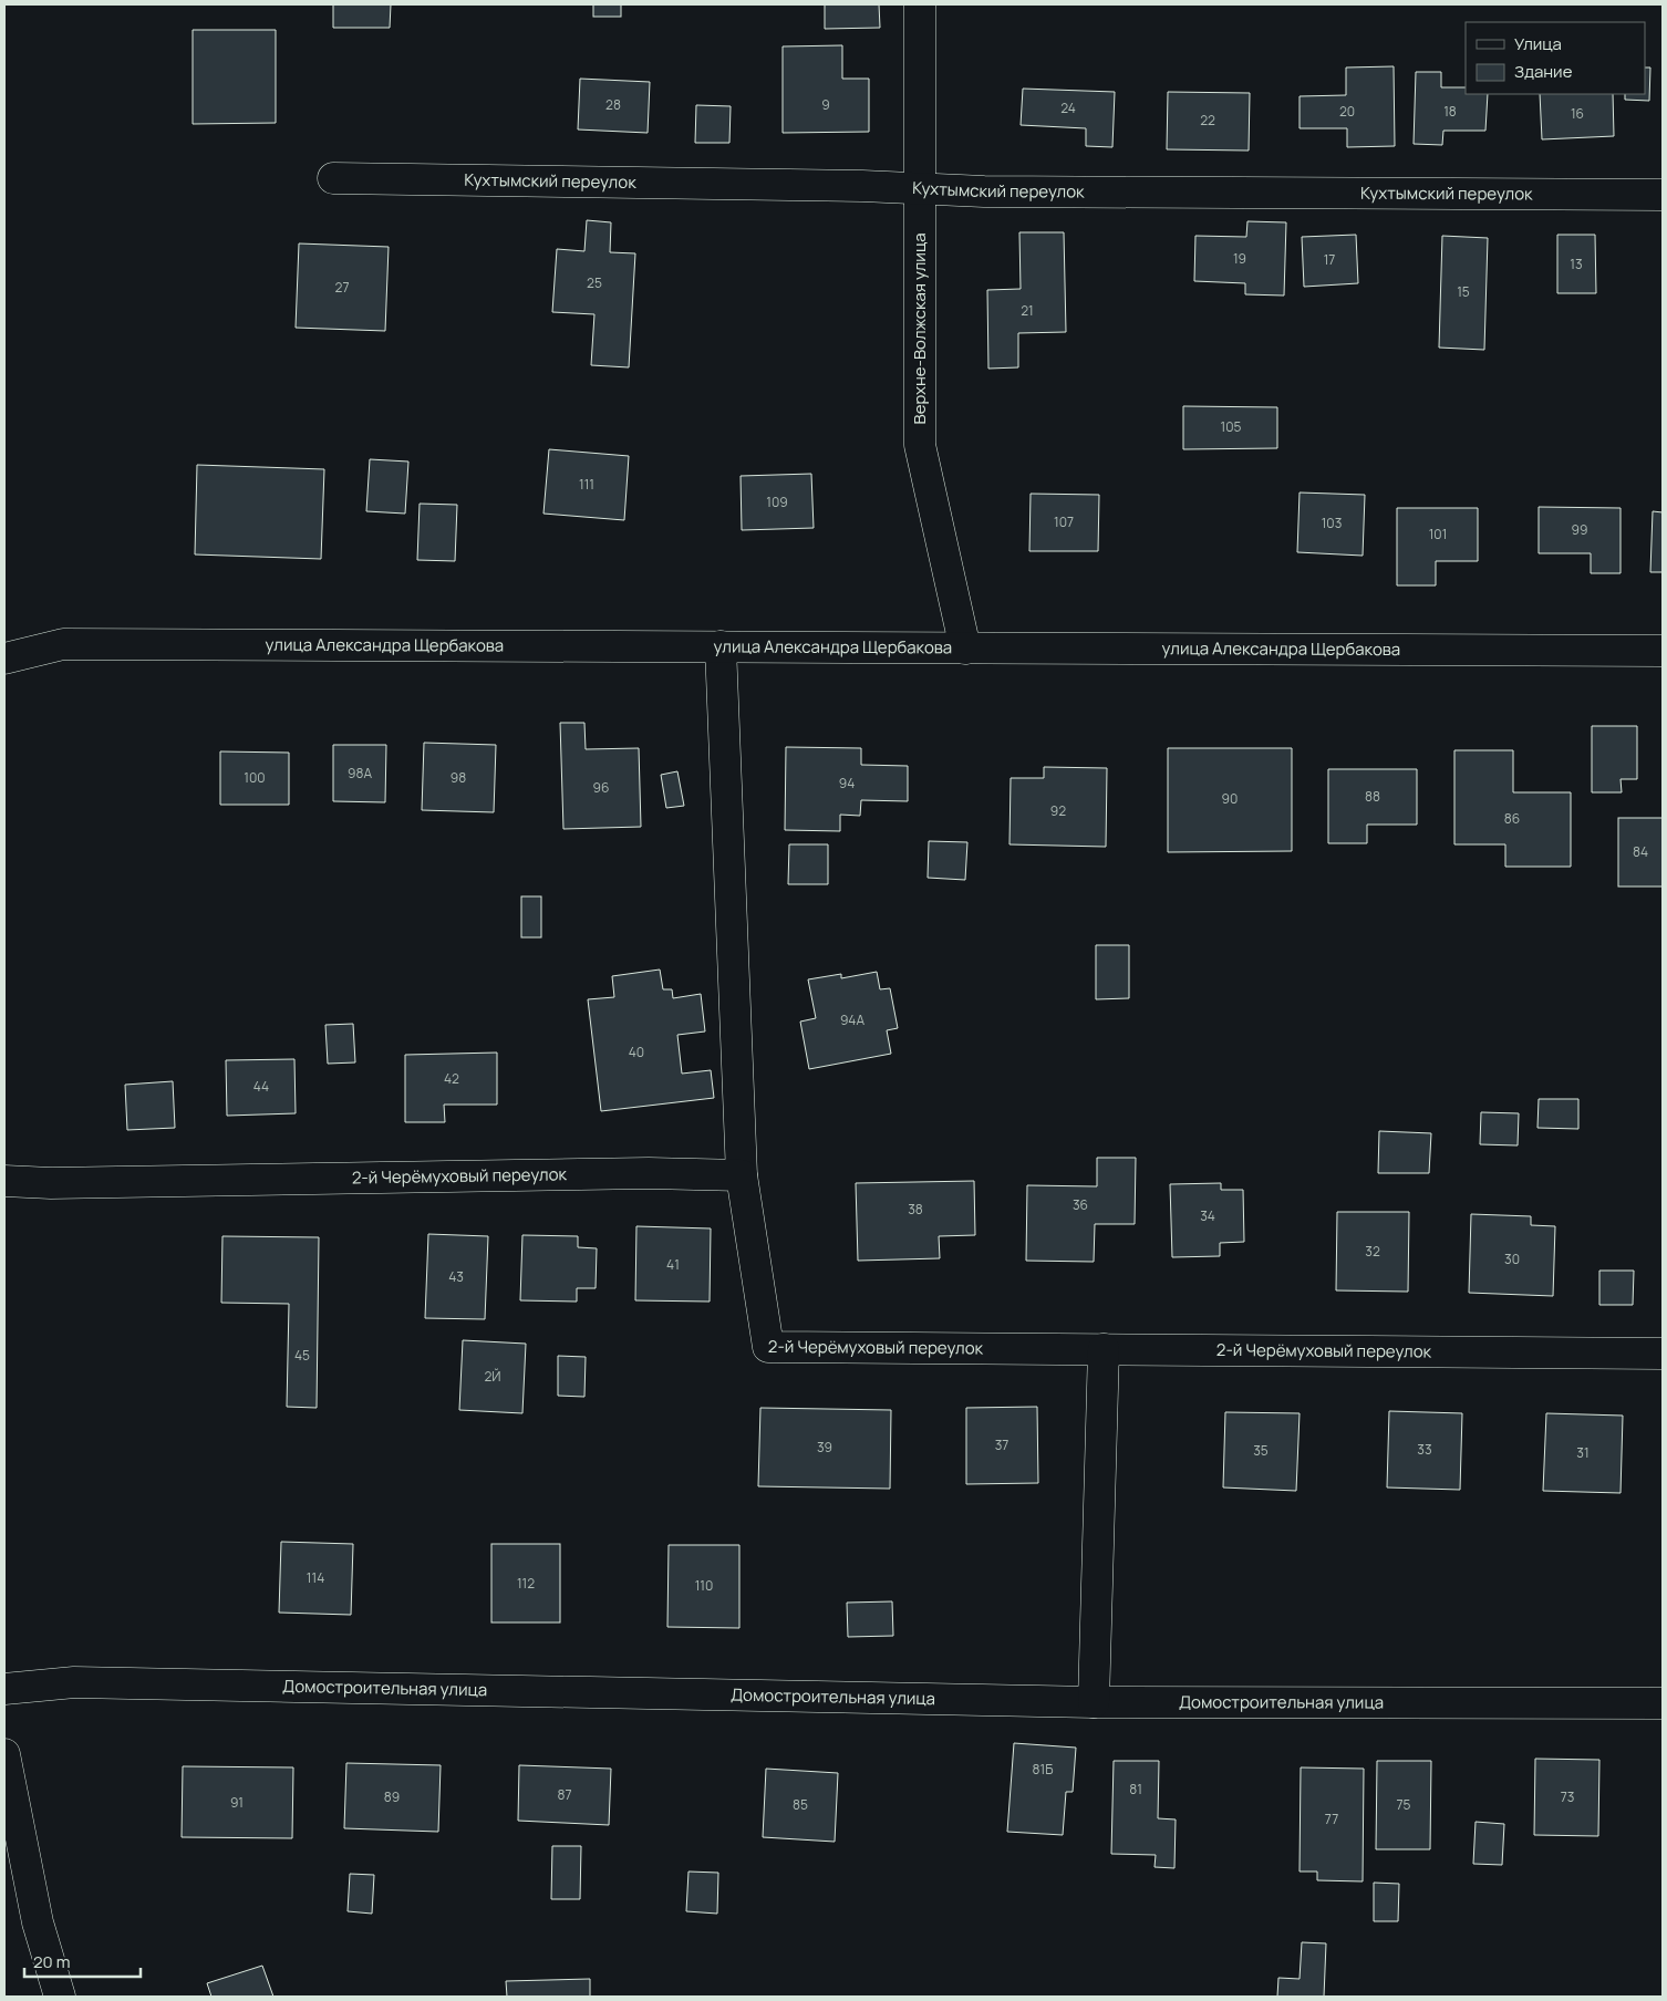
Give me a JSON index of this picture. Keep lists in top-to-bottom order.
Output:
{
  "streets": {
    "street": [
      "Кухтымский переулок",
      "Верхне-Волжская улица",
      "улица Александра Щербакова",
      "2-й Черёмуховый переулок",
      "Домостроительная улица"
    ]
  },
  "crossings": [
    ["Кухтымский переулок", "Верхне-Волжская улица"],
    ["Верхне-Волжская улица", "улица Александра Щербакова"]
  ],
  "house_numbers": [
    "28",
    "9",
    "24",
    "20",
    "18",
    "16",
    "22",
    "19",
    "17",
    "13",
    "25",
    "27",
    "15",
    "21",
    "105",
    "111",
    "109",
    "107",
    "103",
    "99",
    "101",
    "98А",
    "100",
    "98",
    "94",
    "96",
    "88",
    "90",
    "92",
    "86",
    "84",
    "94А",
    "40",
    "42",
    "44",
    "36",
    "38",
    "34",
    "32",
    "30",
    "41",
    "43",
    "45",
    "2Й",
    "37",
    "39",
    "33",
    "35",
    "31",
    "114",
    "112",
    "110",
    "81Б",
    "81",
    "87",
    "89",
    "73",
    "91",
    "85",
    "75",
    "77"
  ],
  "legend": ["Улица", "Здание"],
  "scale_bar": "20 m"
}
